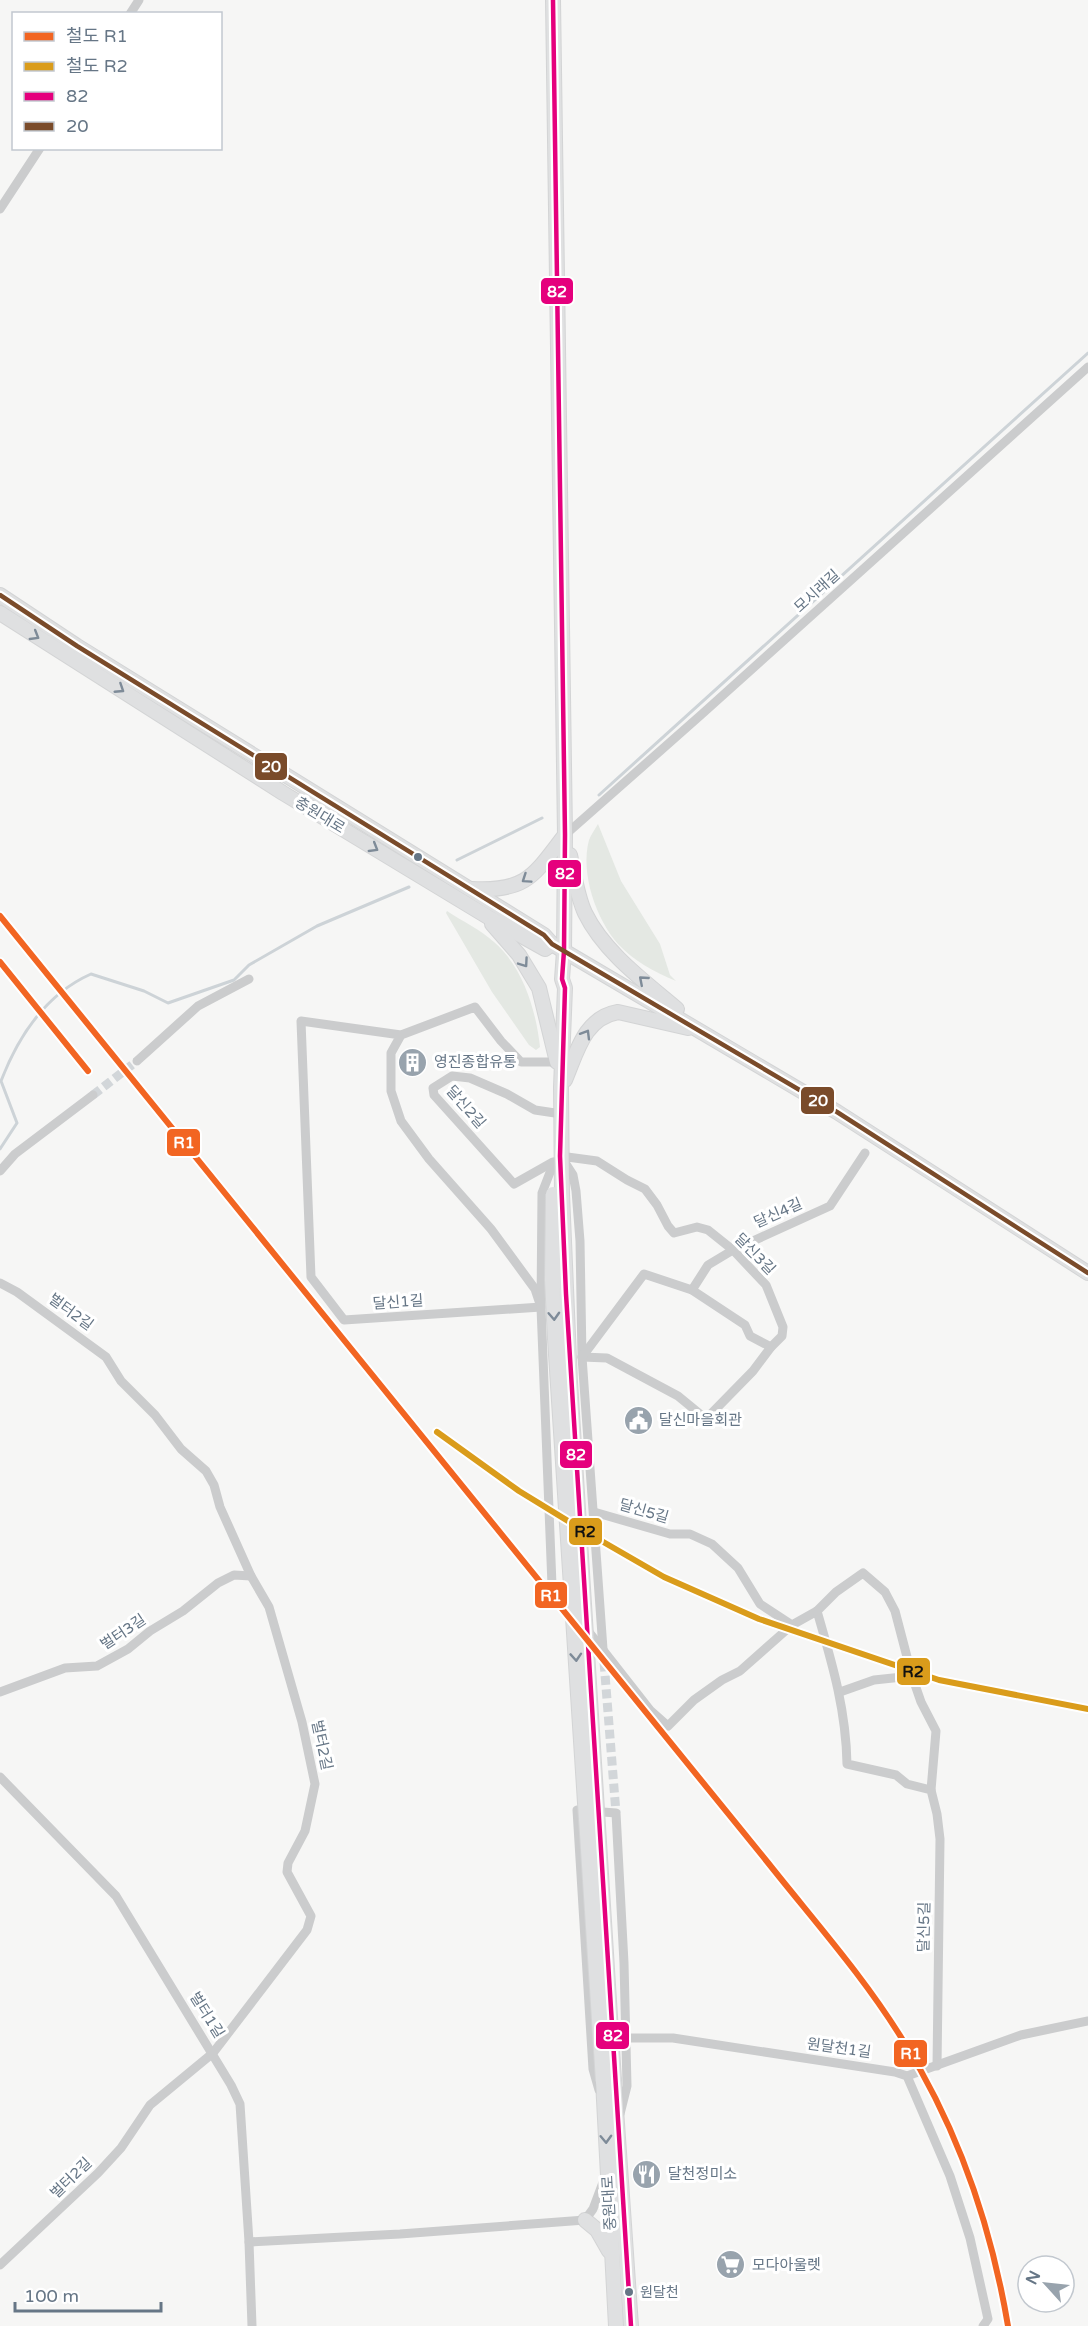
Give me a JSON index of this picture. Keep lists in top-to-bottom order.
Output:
{
  "streets": {
    "street": [
      "모시래길",
      "충원대로",
      "달신2길",
      "달신4길",
      "달신3길",
      "달신1길",
      "벌터2길",
      "달신5길",
      "벌터3길",
      "벌터1길",
      "원달천1길",
      "중원대로"
    ]
  },
  "crossings": [
    ["달신2길", "달신3길"],
    ["달신4길", "달신3길"],
    ["벌터2길", "벌터3길"],
    ["벌터2길", "벌터1길"]
  ],
  "places": {
    "building": ["영진종합유통"],
    "public building": ["달신마을회관"],
    "restaurant": ["달천정미소"],
    "supermarket": ["모다아울렛"],
    "other": ["원달천"]
  },
  "lines": [
    "transit line 82",
    "transit line 20",
    "rail line R1",
    "rail line R2"
  ],
  "legend": [
    "철도 R1",
    "철도 R2",
    "82",
    "20"
  ],
  "scale_bar": "100 m",
  "north": "top left"
}
